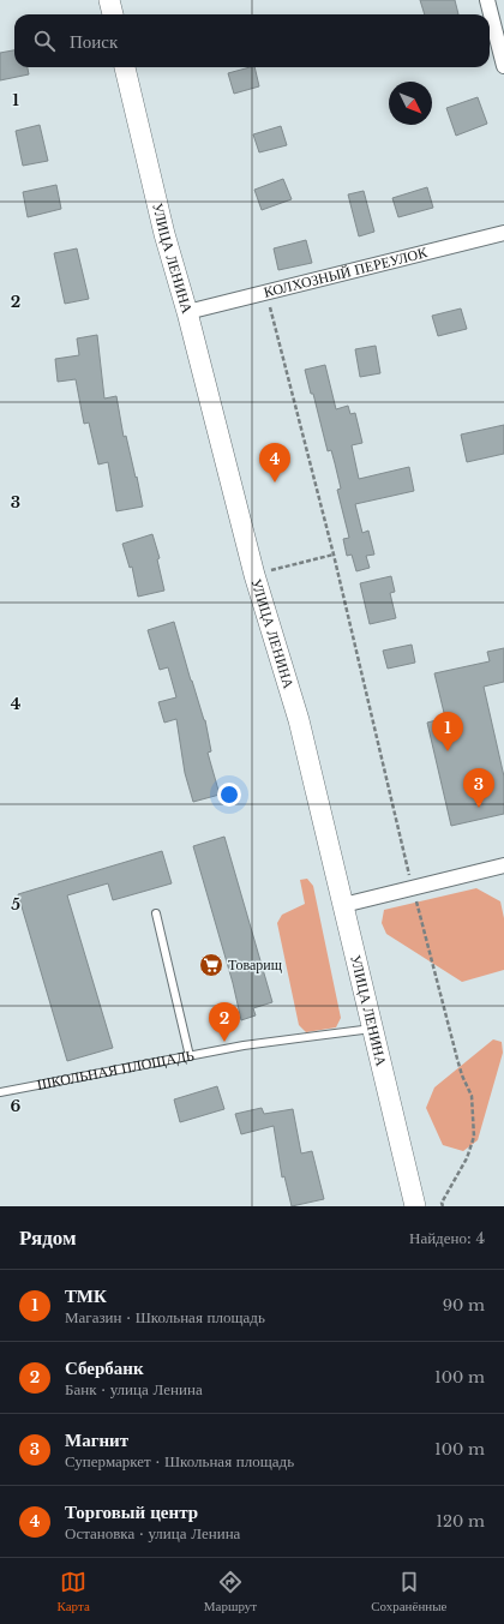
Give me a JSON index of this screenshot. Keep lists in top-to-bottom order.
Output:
{
  "streets": {
    "main road": ["УЛИЦА ЛЕНИНА"],
    "street": ["КОЛХОЗНЫЙ ПЕРЕУЛОК"],
    "lane": ["ШКОЛЬНАЯ ПЛОЩАДЬ"]
  },
  "crossings": [
    ["УЛИЦА ЛЕНИНА", "КОЛХОЗНЫЙ ПЕРЕУЛОК"],
    ["УЛИЦА ЛЕНИНА", "ШКОЛЬНАЯ ПЛОЩАДЬ"]
  ],
  "places": {
    "supermarket": ["Товарищ"]
  },
  "north": "bottom right",
  "page": {
    "search": "Поиск",
    "pins": [
      "4",
      "1",
      "3",
      "2"
    ],
    "heading": ["Рядом", "Найдено: 4"],
    "list": [
      {
        "mark": "1",
        "name": "ТМК",
        "note": "Магазин · Школьная площадь",
        "value": "90 m"
      },
      {
        "mark": "2",
        "name": "Сбербанк",
        "note": "Банк · улица Ленина",
        "value": "100 m"
      },
      {
        "mark": "3",
        "name": "Магнит",
        "note": "Супермаркет · Школьная площадь",
        "value": "100 m"
      },
      {
        "mark": "4",
        "name": "Торговый центр",
        "note": "Остановка · улица Ленина",
        "value": "120 m"
      }
    ],
    "nav": ["Карта", "Маршрут", "Сохранённые"]
  },
  "grid": {
    "rows": [
      "1",
      "2",
      "3",
      "4",
      "5",
      "6"
    ]
  }
}
